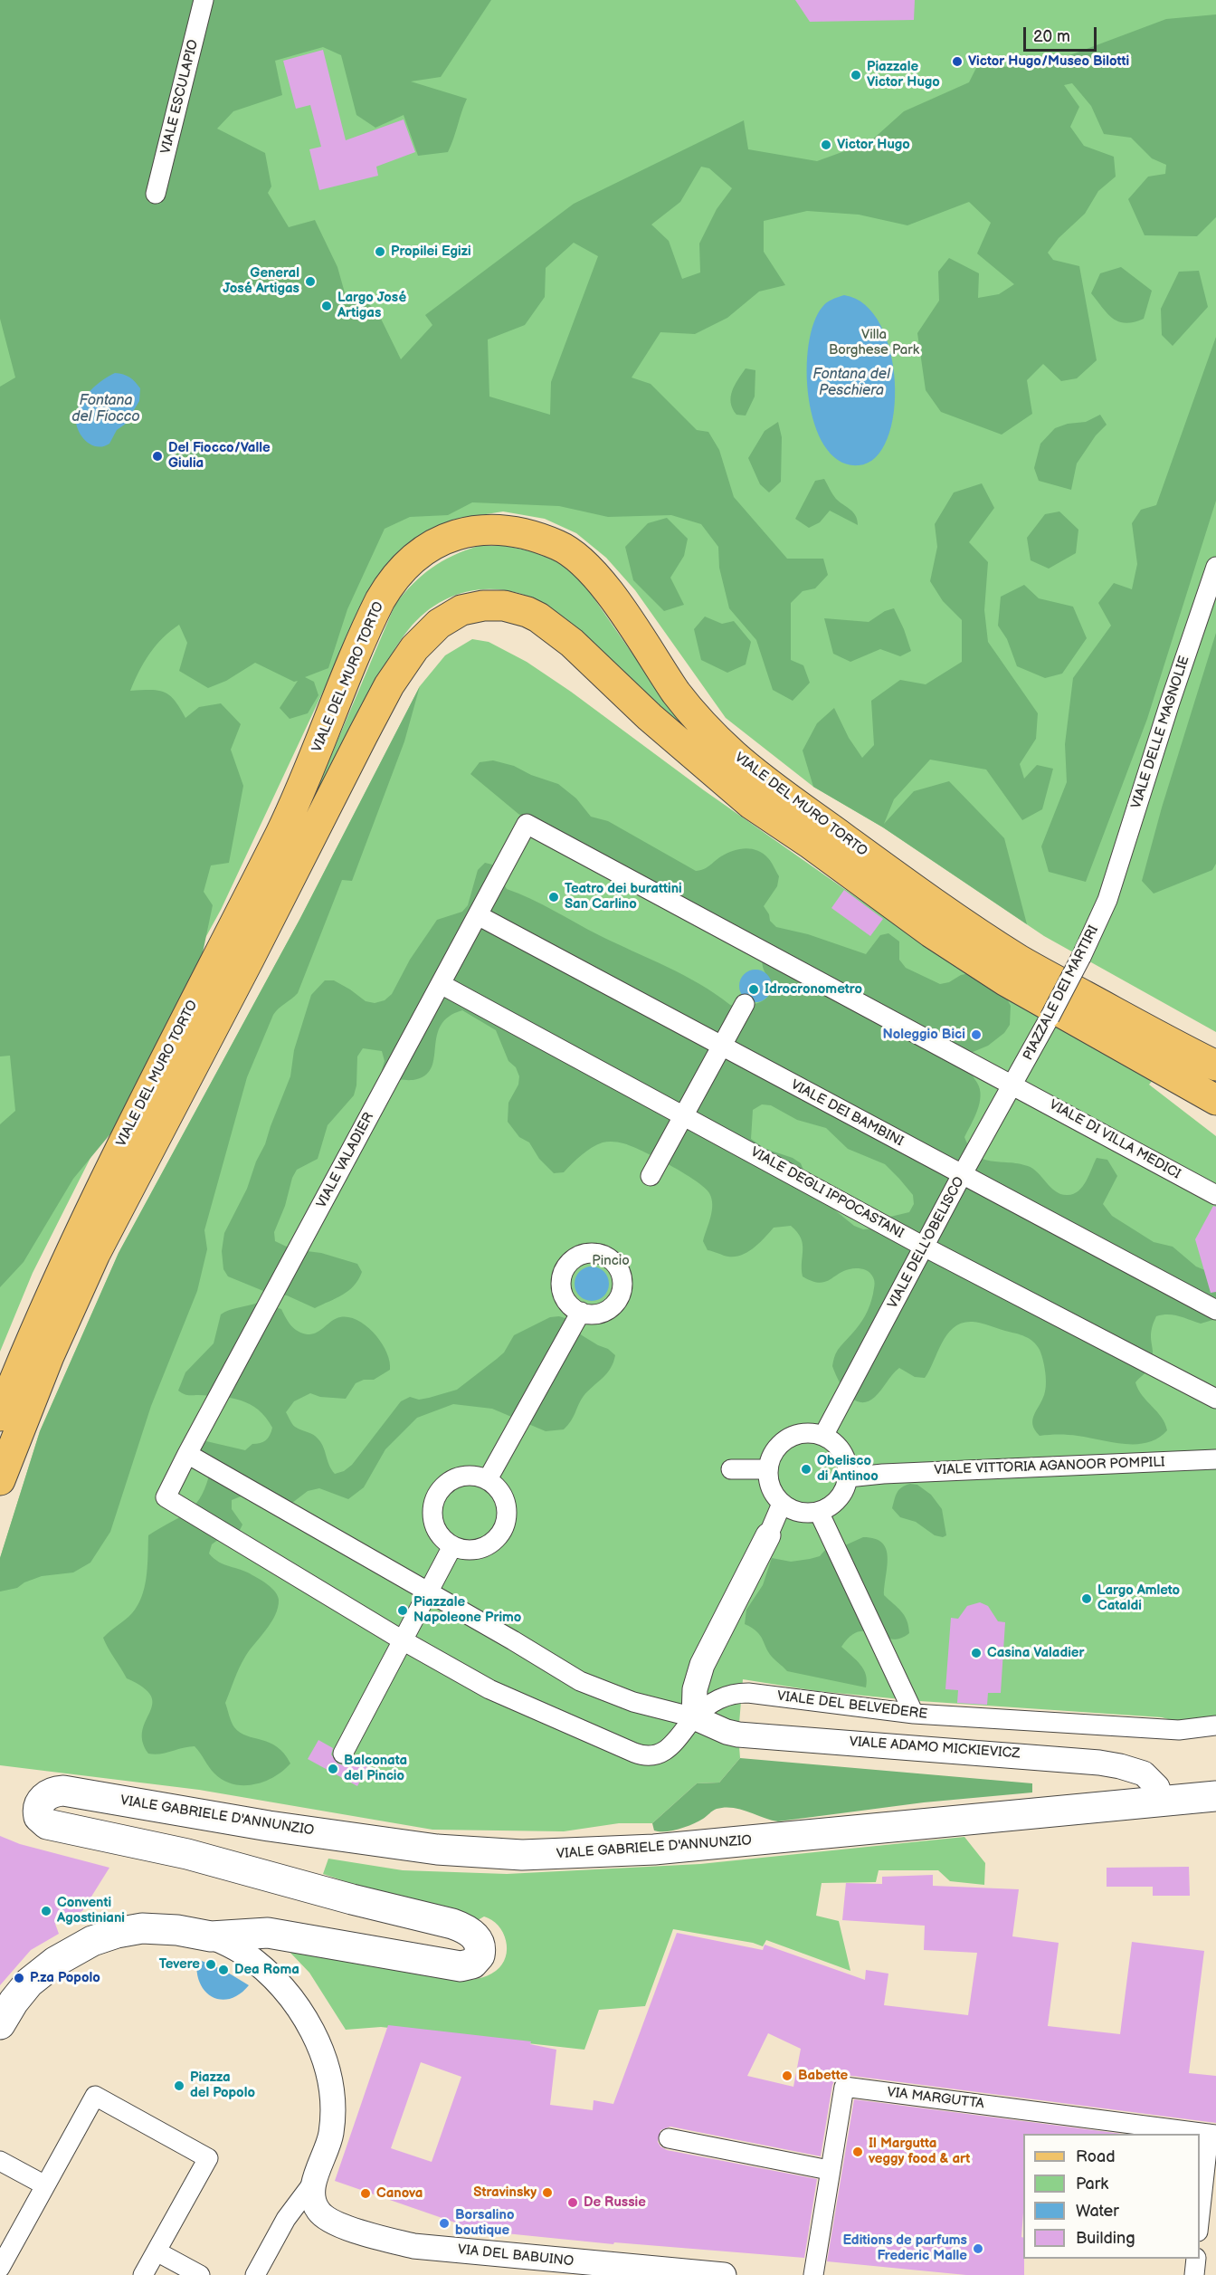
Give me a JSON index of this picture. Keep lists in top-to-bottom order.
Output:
{
  "streets": {
    "main road": ["VIALE DEL MURO TORTO"],
    "street": [
      "VIALE ESCULAPIO",
      "VIALE DELLE MAGNOLIE",
      "PIAZZALE DEI MARTIRI",
      "VIALE DEI BAMBINI",
      "VIALE DI VILLA MEDICI",
      "VIALE VALADIER",
      "VIALE DEGLI IPPOCASTANI",
      "VIALE DELL'OBELISCO",
      "VIALE VITTORIA AGANOOR POMPILI",
      "VIALE DEL BELVEDERE",
      "VIALE ADAMO MICKIEVICZ",
      "VIALE GABRIELE D'ANNUNZIO",
      "VIA MARGUTTA",
      "VIA DEL BABUINO"
    ]
  },
  "crossings": [
    ["VIALE DELLE MAGNOLIE", "PIAZZALE DEI MARTIRI"],
    ["PIAZZALE DEI MARTIRI", "VIALE DI VILLA MEDICI"],
    ["PIAZZALE DEI MARTIRI", "VIALE DELL'OBELISCO"],
    ["VIALE DEI BAMBINI", "VIALE VALADIER"],
    ["VIALE DEI BAMBINI", "VIALE DELL'OBELISCO"],
    ["VIALE DI VILLA MEDICI", "VIALE VALADIER"],
    ["VIALE DI VILLA MEDICI", "VIALE DELL'OBELISCO"],
    ["VIALE VALADIER", "VIALE DEGLI IPPOCASTANI"],
    ["VIALE VALADIER", "VIALE DEL BELVEDERE"],
    ["VIALE DEGLI IPPOCASTANI", "VIALE DELL'OBELISCO"],
    ["VIALE DELL'OBELISCO", "VIALE VITTORIA AGANOOR POMPILI"],
    ["VIALE DEL BELVEDERE", "VIALE ADAMO MICKIEVICZ"],
    ["VIALE ADAMO MICKIEVICZ", "VIALE GABRIELE D'ANNUNZIO"]
  ],
  "water": ["Fontana del Peschiera", "Fontana del Fiocco"],
  "parks": ["Villa Borghese Park", "Pincio"],
  "places": [
    "Victor Hugo/Museo Bilotti",
    "Piazzale Victor Hugo",
    "Victor Hugo",
    "Propilei Egizi",
    "General José Artigas",
    "Largo José Artigas",
    "Del Fiocco/Valle Giulia",
    "Teatro dei burattini San Carlino",
    "Idrocronometro",
    "Noleggio Bici",
    "Obelisco di Antinoo",
    "Largo Amleto Cataldi",
    "Piazzale Napoleone Primo",
    "Casina Valadier",
    "Balconata del Pincio",
    "Conventi Agostiniani",
    "Tevere",
    "Dea Roma",
    "P.za Popolo",
    "Babette",
    "Piazza del Popolo",
    "Il Margutta veggy food & art",
    "Stravinsky",
    "Canova",
    "De Russie",
    "Borsalino boutique",
    "Editions de parfums Frederic Malle"
  ],
  "legend": [
    "Road",
    "Park",
    "Water",
    "Building"
  ],
  "scale_bar": "20 m"
}
